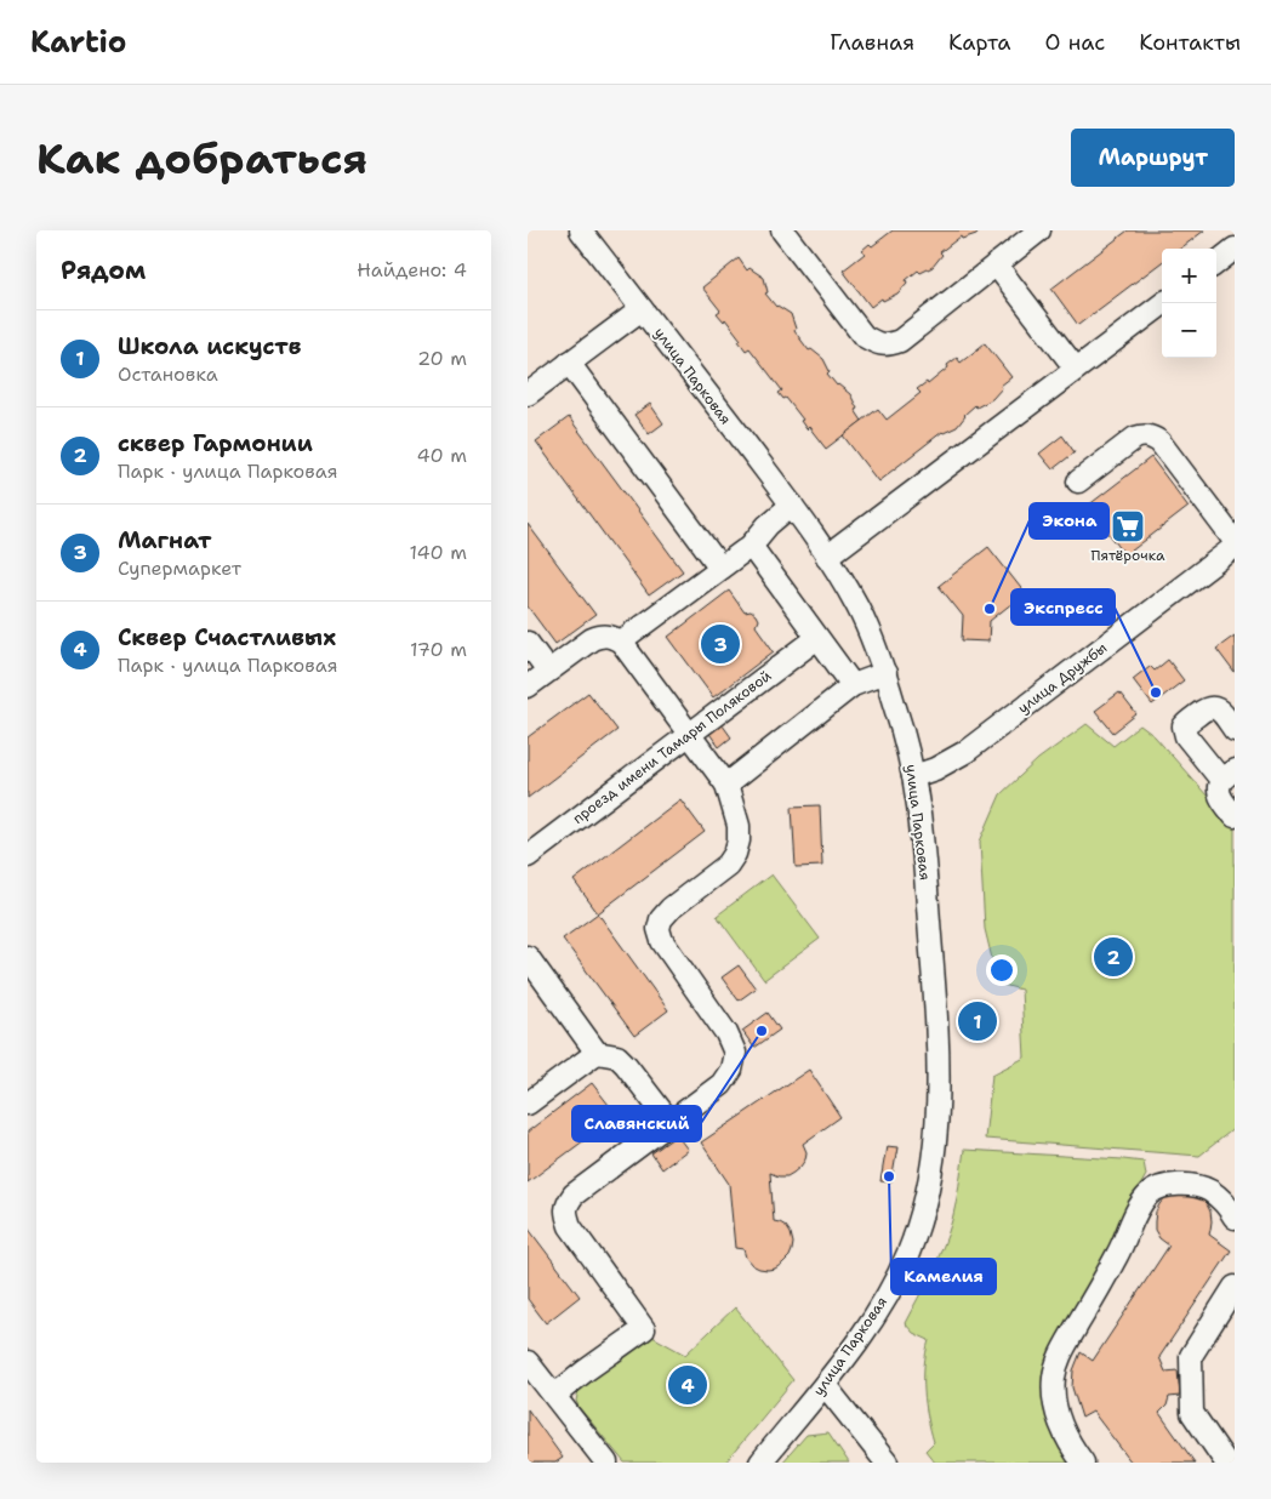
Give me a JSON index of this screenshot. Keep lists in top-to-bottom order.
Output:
{
  "streets": {
    "street": ["улица Парковая", "улица Дружбы", "проезд имени Тамары Поляковой"]
  },
  "crossings": [
    ["улица Парковая", "улица Дружбы"]
  ],
  "places": {
    "supermarket": ["Пятёрочка"],
    "other": [
      "Экона",
      "Экспресс",
      "Славянский",
      "Камелия"
    ]
  },
  "page": {
    "header": "Kartio",
    "nav": [
      "Главная",
      "Карта",
      "О нас",
      "Контакты"
    ],
    "buttons": "Маршрут",
    "title": "Как добраться",
    "heading": ["Рядом", "Найдено: 4"],
    "map_buttons": ["+", "−"],
    "list": [
      {
        "mark": "1",
        "name": "Школа искуств",
        "note": "Остановка",
        "value": "20 m"
      },
      {
        "mark": "2",
        "name": "сквер Гармонии",
        "note": "Парк · улица Парковая",
        "value": "40 m"
      },
      {
        "mark": "3",
        "name": "Магнат",
        "note": "Супермаркет",
        "value": "140 m"
      },
      {
        "mark": "4",
        "name": "Сквер Счастливых",
        "note": "Парк · улица Парковая",
        "value": "170 m"
      }
    ],
    "pins": [
      "3",
      "2",
      "1",
      "4"
    ]
  }
}
